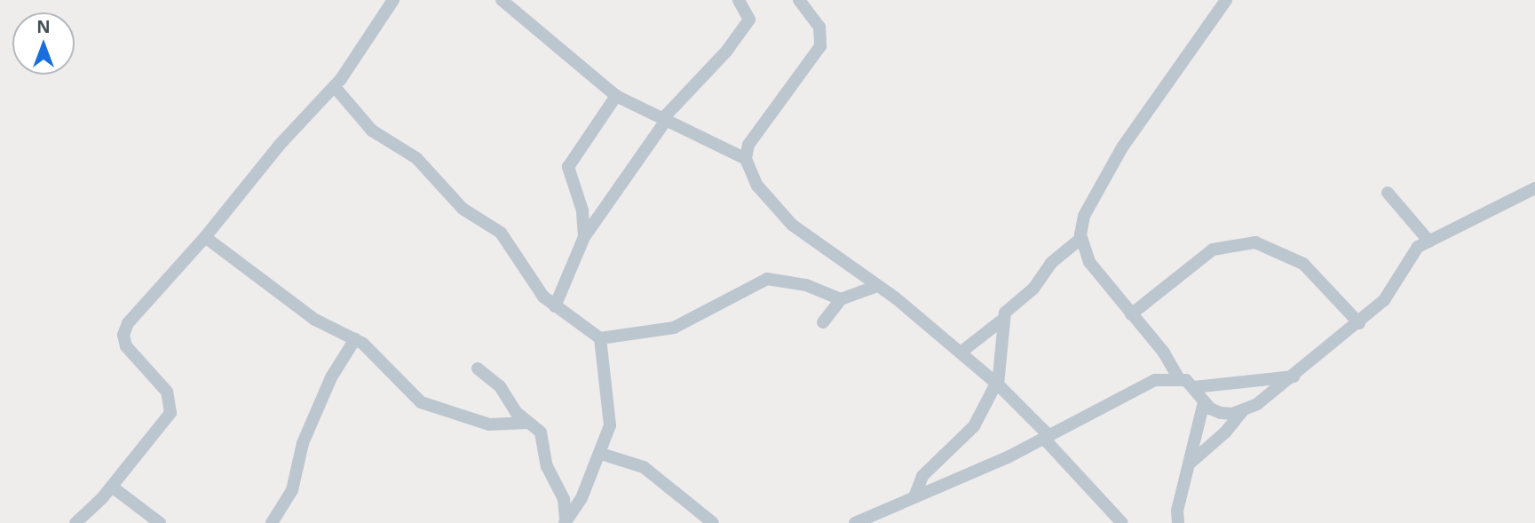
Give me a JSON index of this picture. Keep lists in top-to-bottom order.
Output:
{
  "north": "top"
}
